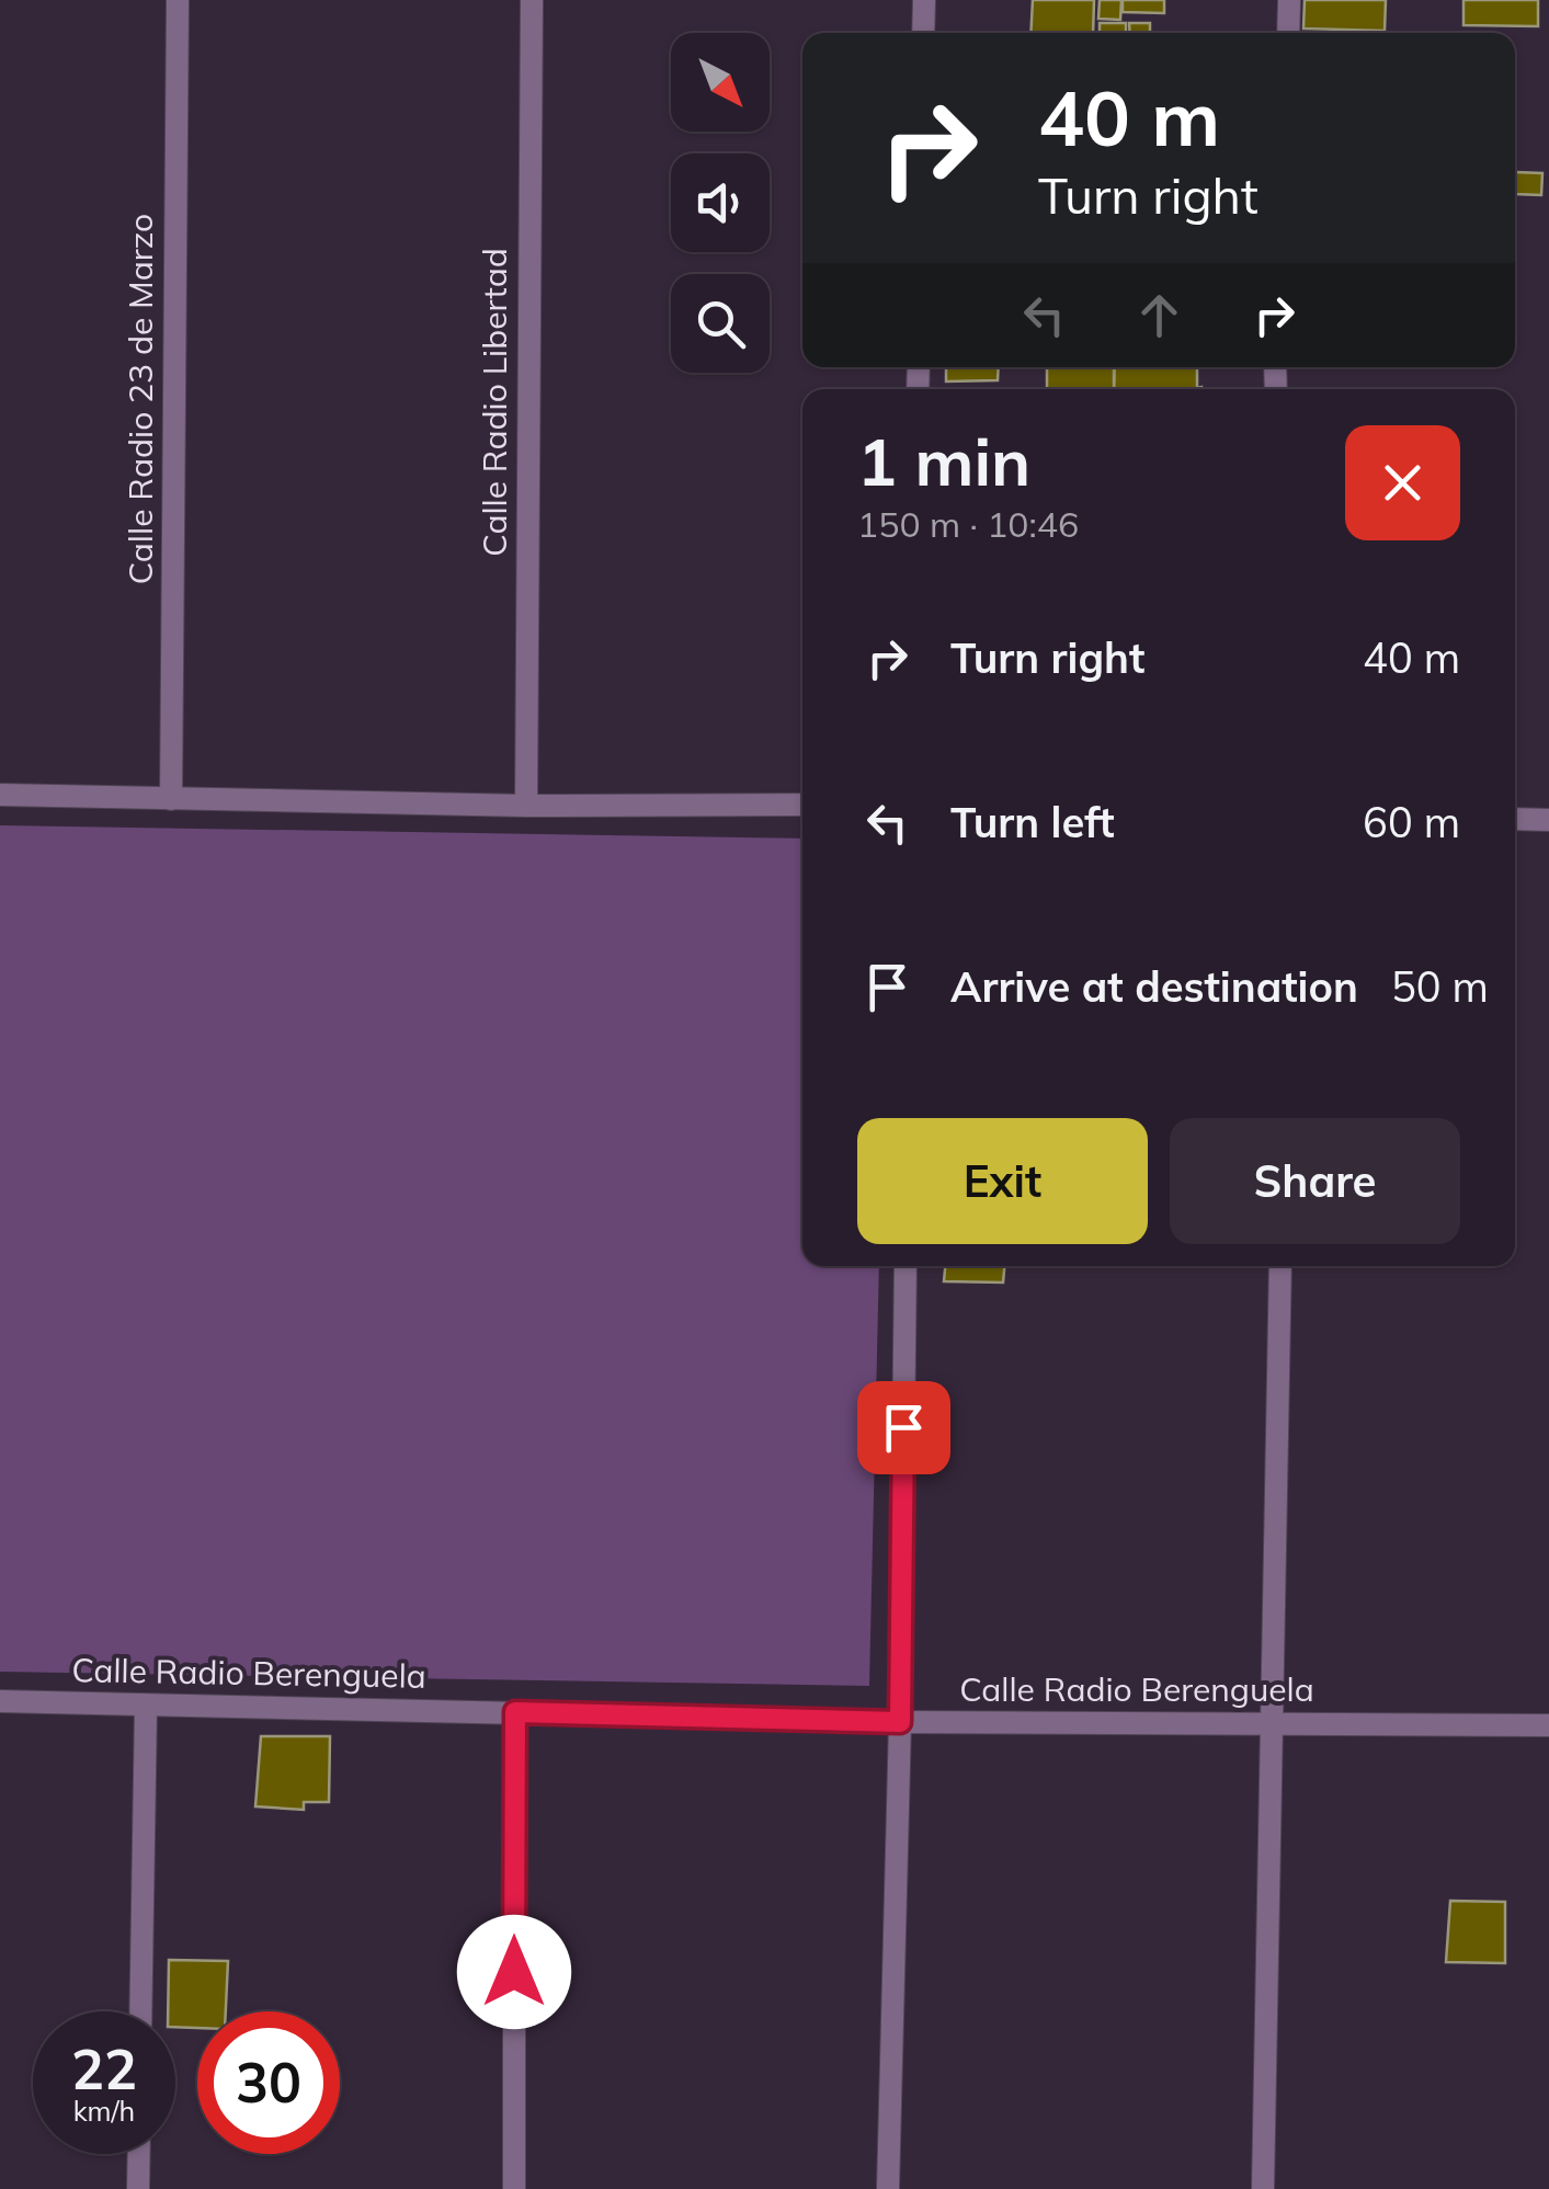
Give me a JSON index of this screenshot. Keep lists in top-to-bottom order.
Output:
{
  "streets": {
    "street": ["Calle Radio 23 de Marzo", "Calle Radio Libertad", "Calle Radio Berenguela"]
  },
  "north": "bottom right",
  "page": {
    "turn": ["40 m", "Turn right"],
    "heading": ["1 min", "150 m · 10:46"],
    "list": [
      {
        "name": "Turn right",
        "value": "40 m"
      },
      {
        "name": "Turn left",
        "value": "60 m"
      },
      {
        "name": "Arrive at destination",
        "value": "50 m"
      }
    ],
    "buttons": ["Exit", "Share"],
    "speed": "22 km/h",
    "limit": "30"
  }
}
